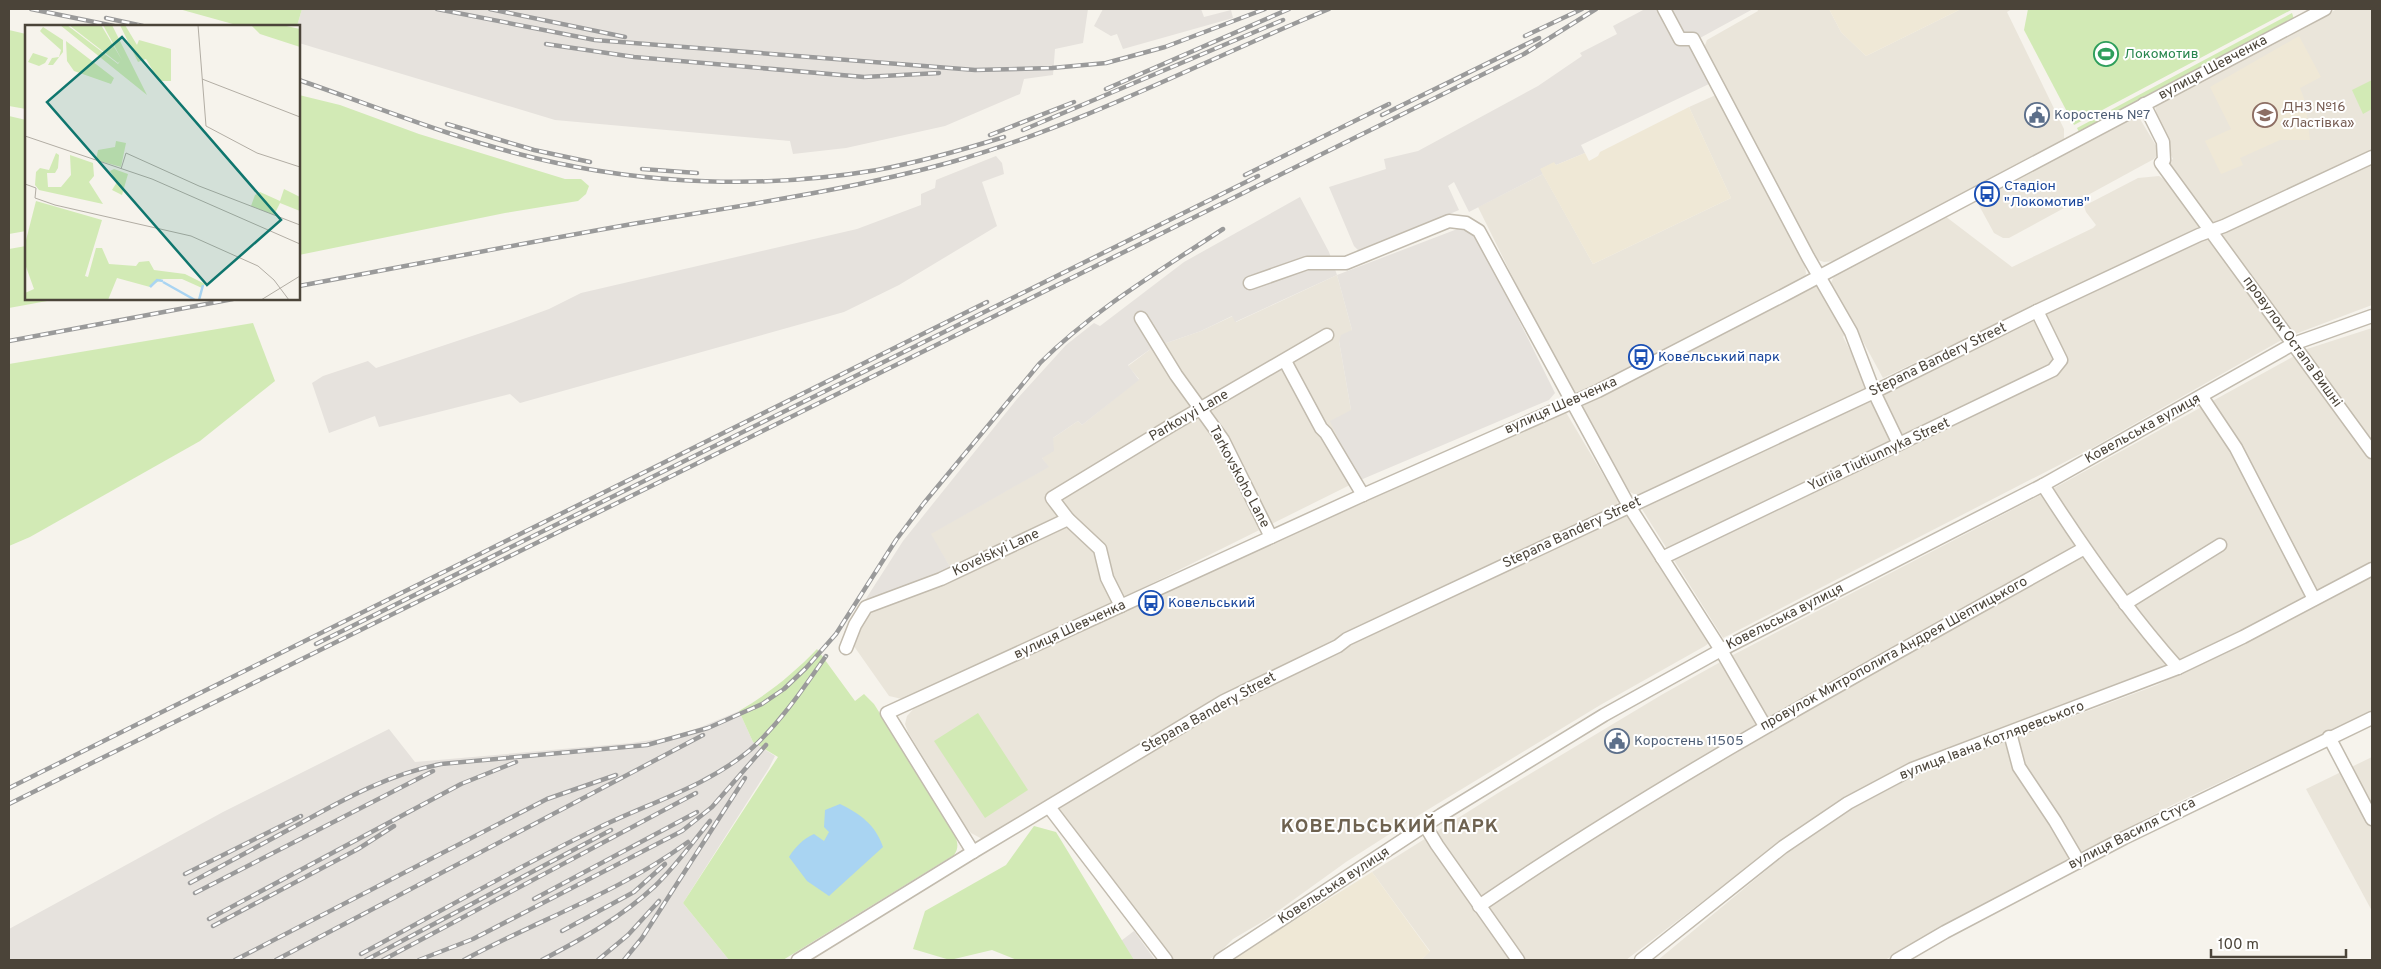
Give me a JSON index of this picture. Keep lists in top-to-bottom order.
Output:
{
  "streets": {
    "street": [
      "вулиця Шевченка",
      "провулок Остапа Вишні",
      "Stepana Bandery Street",
      "Parkovyi Lane",
      "Ковельська вулиця",
      "Yuriia Tiutiunnyka Street",
      "Tarkovskoho Lane",
      "Kovelskyi Lane",
      "провулок Митрополита Андрея Шептицького",
      "вулиця Івана Котляревського",
      "вулиця Василя Стуса"
    ]
  },
  "crossings": [
    ["вулиця Шевченка", "провулок Остапа Вишні"],
    ["вулиця Шевченка", "Stepana Bandery Street"],
    ["вулиця Шевченка", "Tarkovskoho Lane"],
    ["провулок Остапа Вишні", "Stepana Bandery Street"],
    ["провулок Остапа Вишні", "Ковельська вулиця"],
    ["Stepana Bandery Street", "Yuriia Tiutiunnyka Street"],
    ["Parkovyi Lane", "Tarkovskoho Lane"],
    ["Parkovyi Lane", "Kovelskyi Lane"]
  ],
  "districts": ["КОВЕЛЬСЬКИЙ ПАРК"],
  "places": {
    "sports": ["Локомотив"],
    "public building": ["Коростень №7", "Коростень 11505"],
    "school or university": ["ДНЗ №16 «Ластівка»"],
    "bus stop": ["Стадіон \"Локомотив\"", "Ковельський парк", "Ковельський"]
  },
  "scale_bar": "100 m"
}
